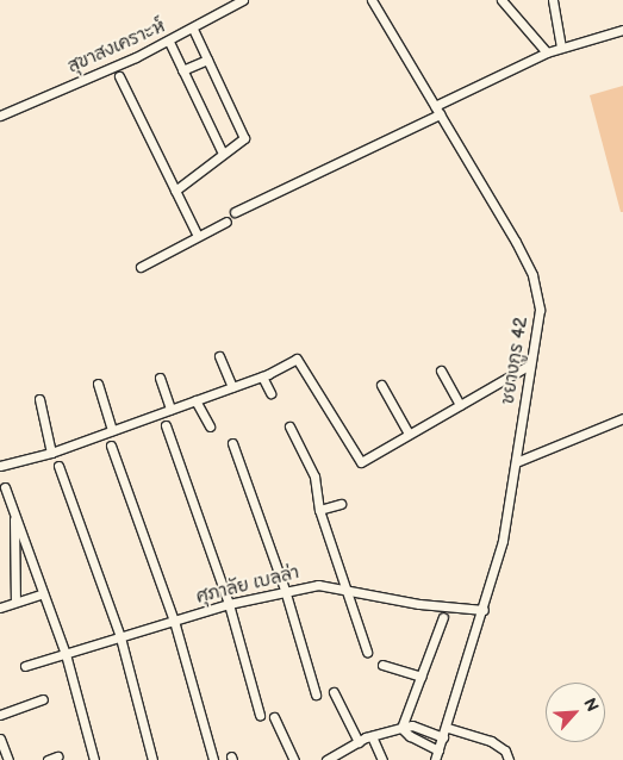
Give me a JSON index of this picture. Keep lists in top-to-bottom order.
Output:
{
  "streets": {
    "street": ["สุขาสงเคราะห์", "ชยางกูร 42", "ศุภาลัย เบลล่า"]
  },
  "crossings": [
    ["ชยางกูร 42", "ศุภาลัย เบลล่า"]
  ],
  "north": "top right"
}
